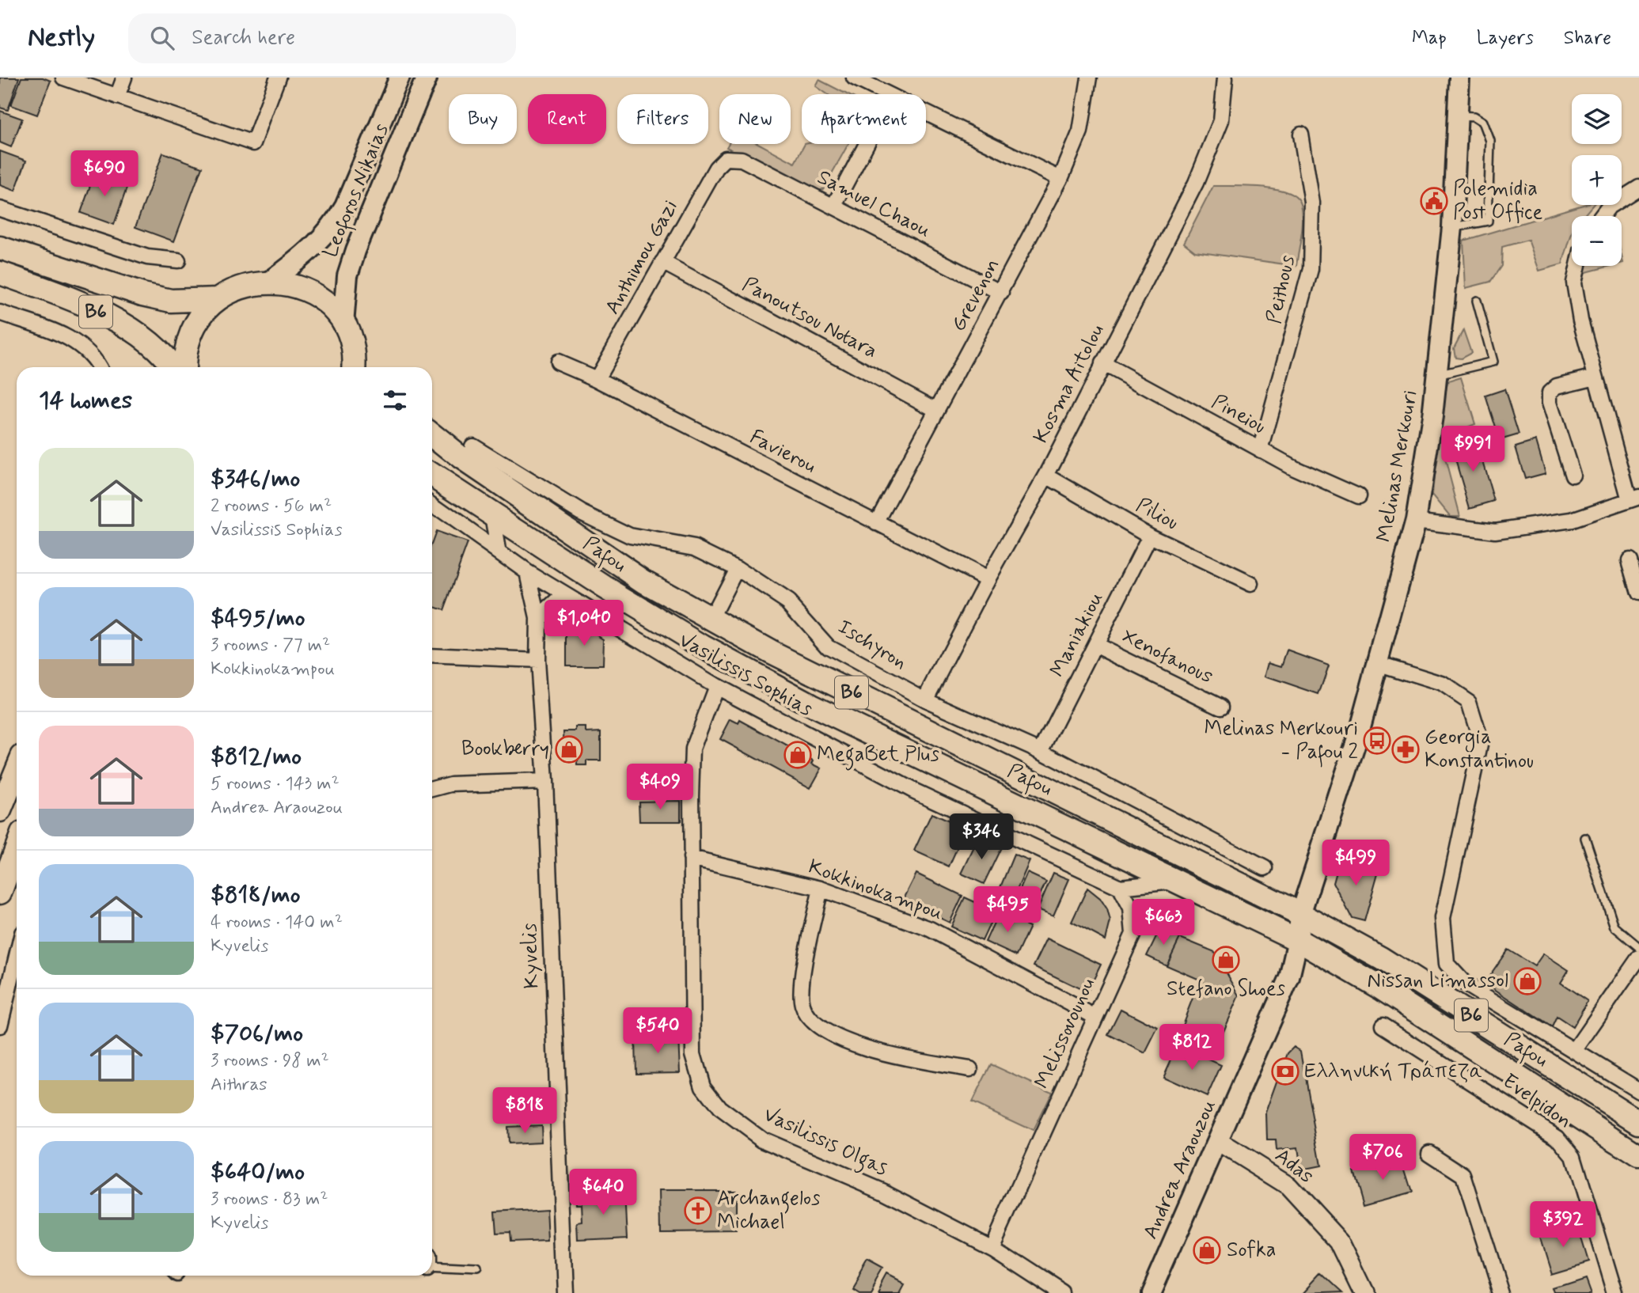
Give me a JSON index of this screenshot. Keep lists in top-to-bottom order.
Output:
{
  "streets": {
    "main road": [
      "Leoforos Nikaias",
      "B6",
      "Melinas Merkouri",
      "Pafou",
      "Andrea Araouzou"
    ],
    "street": [
      "Samuel Chaou",
      "Anthimou Gazi",
      "Peithous",
      "Grevenon",
      "Panoutsou Notara",
      "Kosma Aitolou",
      "Pineiou",
      "Favierou",
      "Piliou",
      "Maniakiou",
      "Ischyron",
      "Xenofanous",
      "Vasilissis Sophias",
      "Kokkinokampou",
      "Kyvelis",
      "Melissovounou",
      "Evelpidon",
      "Vasilissis Olgas",
      "Adas"
    ]
  },
  "crossings": [
    ["Leoforos Nikaias", "B6"],
    ["Samuel Chaou", "Anthimou Gazi"],
    ["Samuel Chaou", "Grevenon"],
    ["Anthimou Gazi", "Panoutsou Notara"],
    ["Anthimou Gazi", "Favierou"],
    ["Peithous", "Pineiou"],
    ["Grevenon", "Panoutsou Notara"],
    ["Grevenon", "Favierou"],
    ["Kosma Aitolou", "Pineiou"],
    ["Kosma Aitolou", "Favierou"],
    ["Kosma Aitolou", "Piliou"],
    ["Kosma Aitolou", "Ischyron"],
    ["Melinas Merkouri", "Pafou"],
    ["Melinas Merkouri", "Andrea Araouzou"],
    ["Piliou", "Maniakiou"],
    ["Pafou", "Andrea Araouzou"],
    ["Maniakiou", "Ischyron"],
    ["Maniakiou", "Xenofanous"],
    ["Vasilissis Sophias", "Kyvelis"],
    ["Vasilissis Sophias", "Melissovounou"],
    ["Vasilissis Sophias", "Vasilissis Olgas"],
    ["Kokkinokampou", "Melissovounou"],
    ["Kokkinokampou", "Vasilissis Olgas"],
    ["Melissovounou", "Vasilissis Olgas"],
    ["Adas", "Andrea Araouzou"]
  ],
  "places": {
    "public building": ["Polemidia Post Office"],
    "bus stop": ["Melinas Merkouri - Pafou 2"],
    "shop": [
      "Bookberry",
      "MegaBet Plus",
      "Stefano Shoes",
      "Nissan Limassol",
      "Sofka"
    ],
    "pharmacy": ["Georgia Konstantinou"],
    "bank": ["Ελληνική Τράπεζα"],
    "church": ["Archangelos Michael"]
  },
  "page": {
    "header": "Nestly",
    "search": "Search here",
    "nav": ["Map", "Layers", "Share"],
    "map_buttons": ["+", "−"],
    "chip": [
      "Buy",
      "Rent",
      "Filters",
      "New",
      "Apartment"
    ],
    "price": [
      "$690",
      "$991",
      "$1,040",
      "$409",
      "$346",
      "$499",
      "$495",
      "$663",
      "$540",
      "$812",
      "$818",
      "$706",
      "$640",
      "$392"
    ],
    "heading": "14 homes",
    "list": [
      {
        "name": "$346/mo",
        "note": "2 rooms · 56 m² · Vasilissis Sophias"
      },
      {
        "name": "$495/mo",
        "note": "3 rooms · 77 m² · Kokkinokampou"
      },
      {
        "name": "$812/mo",
        "note": "5 rooms · 143 m² · Andrea Araouzou"
      },
      {
        "name": "$818/mo",
        "note": "4 rooms · 140 m² · Kyvelis"
      },
      {
        "name": "$706/mo",
        "note": "3 rooms · 98 m² · Aithras"
      },
      {
        "name": "$640/mo",
        "note": "3 rooms · 83 m² · Kyvelis"
      }
    ]
  }
}
